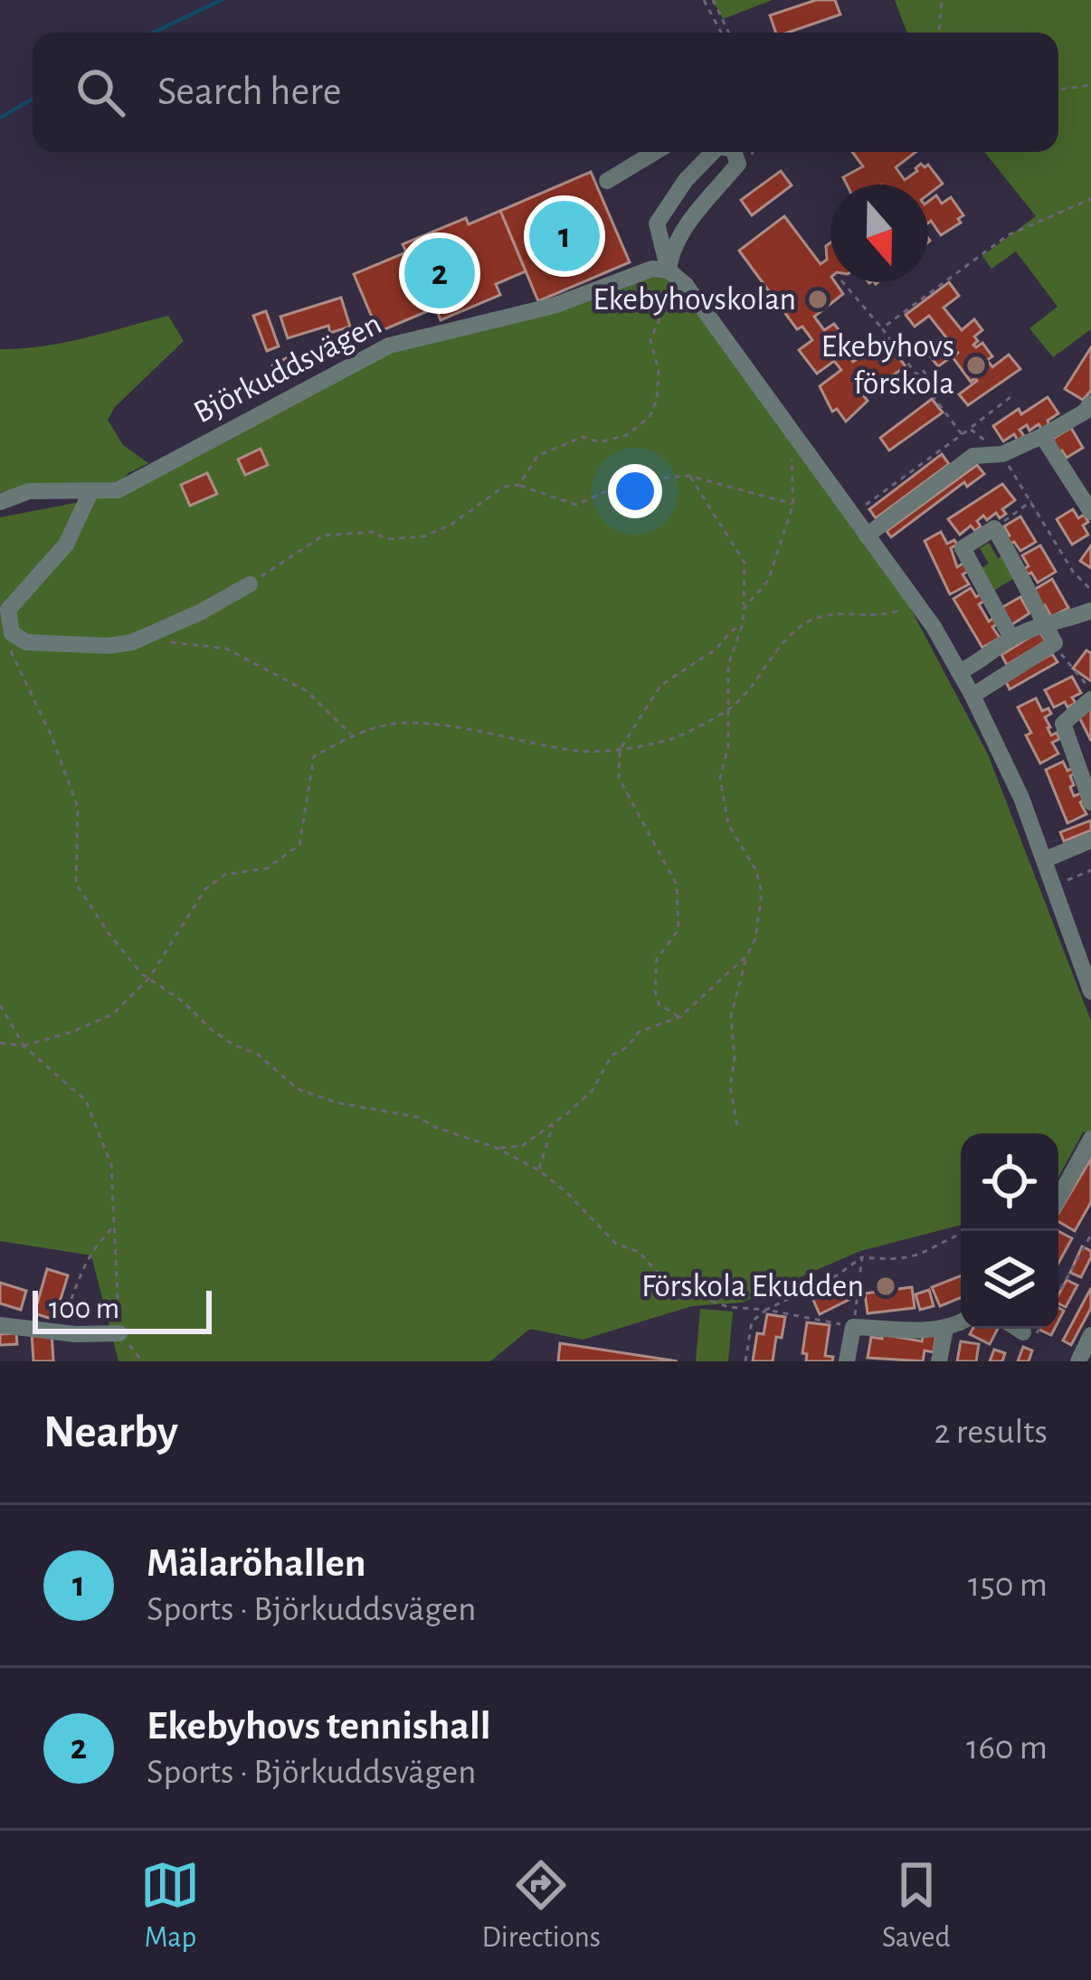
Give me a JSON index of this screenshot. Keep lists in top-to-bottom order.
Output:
{
  "streets": {
    "street": ["Björkuddsvägen"]
  },
  "places": ["Ekebyhovskolan", "Ekebyhovs förskola", "Förskola Ekudden"],
  "scale_bar": "100 m",
  "north": "bottom",
  "page": {
    "search": "Search here",
    "pins": ["1", "2"],
    "scale": "100 m",
    "heading": ["Nearby", "2 results"],
    "list": [
      {
        "mark": "1",
        "name": "Mälaröhallen",
        "note": "Sports · Björkuddsvägen",
        "value": "150 m"
      },
      {
        "mark": "2",
        "name": "Ekebyhovs tennishall",
        "note": "Sports · Björkuddsvägen",
        "value": "160 m"
      }
    ],
    "nav": ["Map", "Directions", "Saved"]
  }
}
